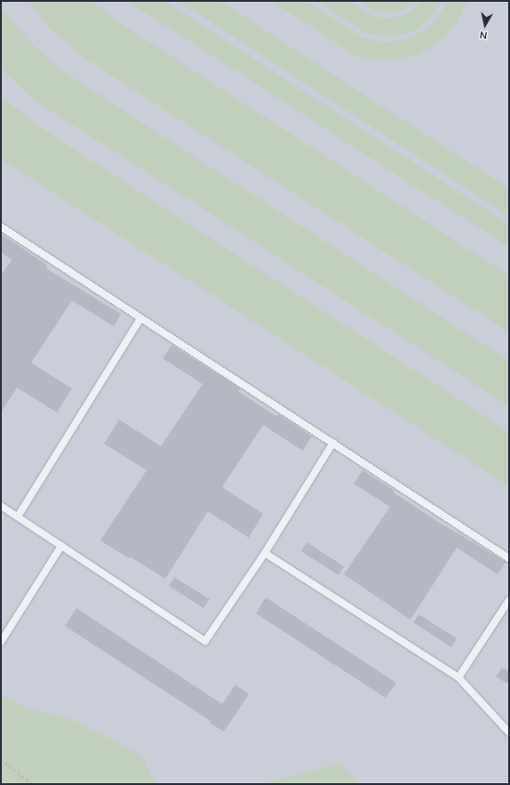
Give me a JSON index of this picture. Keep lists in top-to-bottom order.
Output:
{
  "north": "bottom"
}
